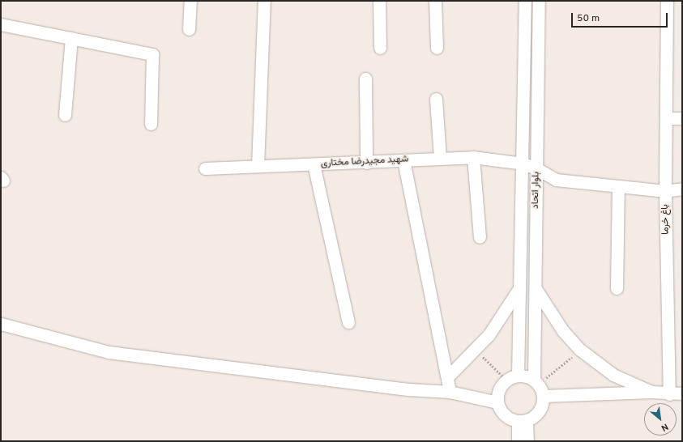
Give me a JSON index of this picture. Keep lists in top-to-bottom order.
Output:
{
  "streets": {
    "street": ["شهید مجیدرضا مختاری", "بلوار اتحاد", "باغ خرما"]
  },
  "crossings": [
    ["شهید مجیدرضا مختاری", "بلوار اتحاد"],
    ["شهید مجیدرضا مختاری", "باغ خرما"],
    ["بلوار اتحاد", "باغ خرما"]
  ],
  "scale_bar": "50 m",
  "north": "bottom right"
}
